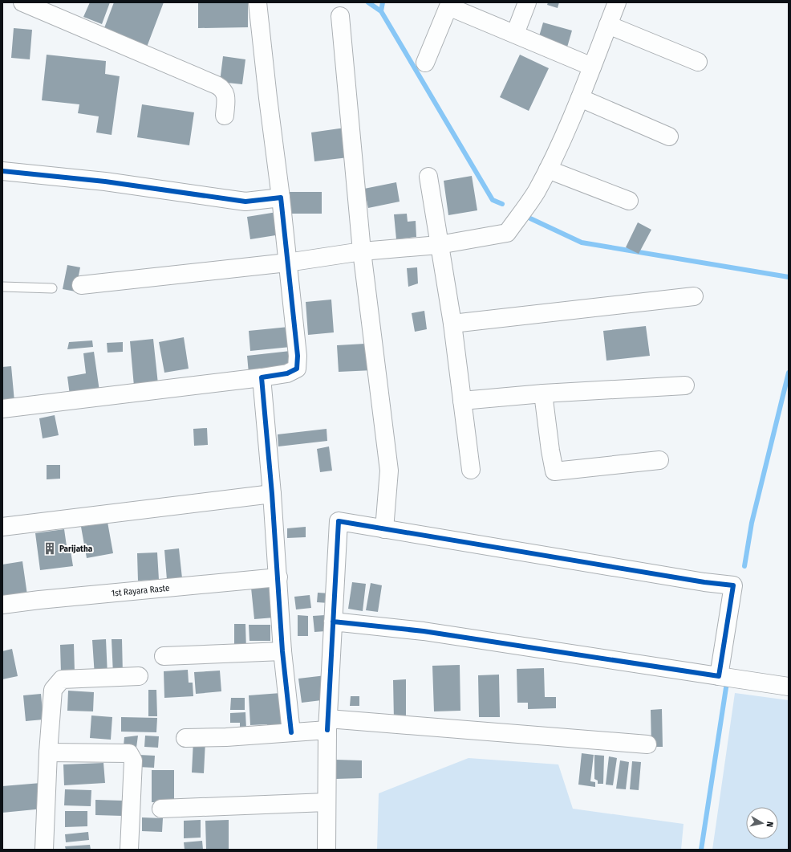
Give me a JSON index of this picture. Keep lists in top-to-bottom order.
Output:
{
  "streets": {
    "street": ["1st Rayara Raste"]
  },
  "places": {
    "building": ["Parijatha"]
  },
  "north": "right"
}
